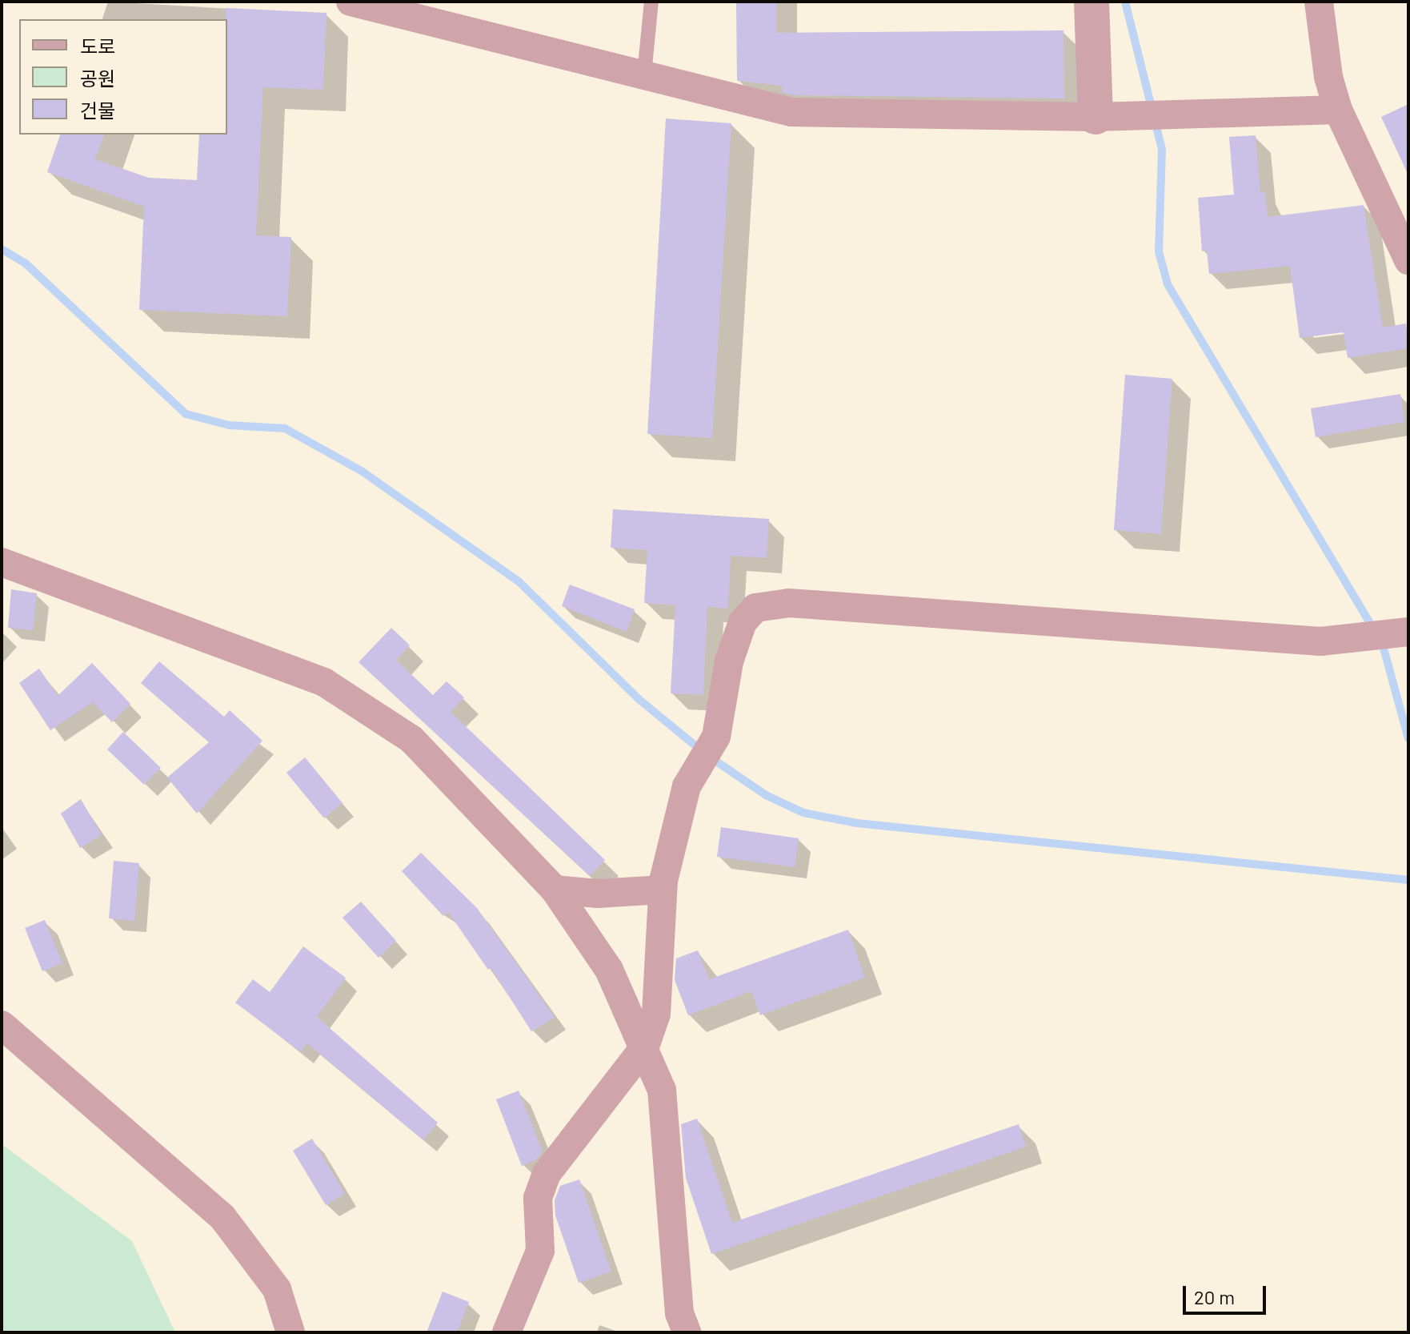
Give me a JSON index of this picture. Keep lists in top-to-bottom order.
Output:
{
  "legend": ["도로", "공원", "건물"],
  "scale_bar": "20 m"
}
